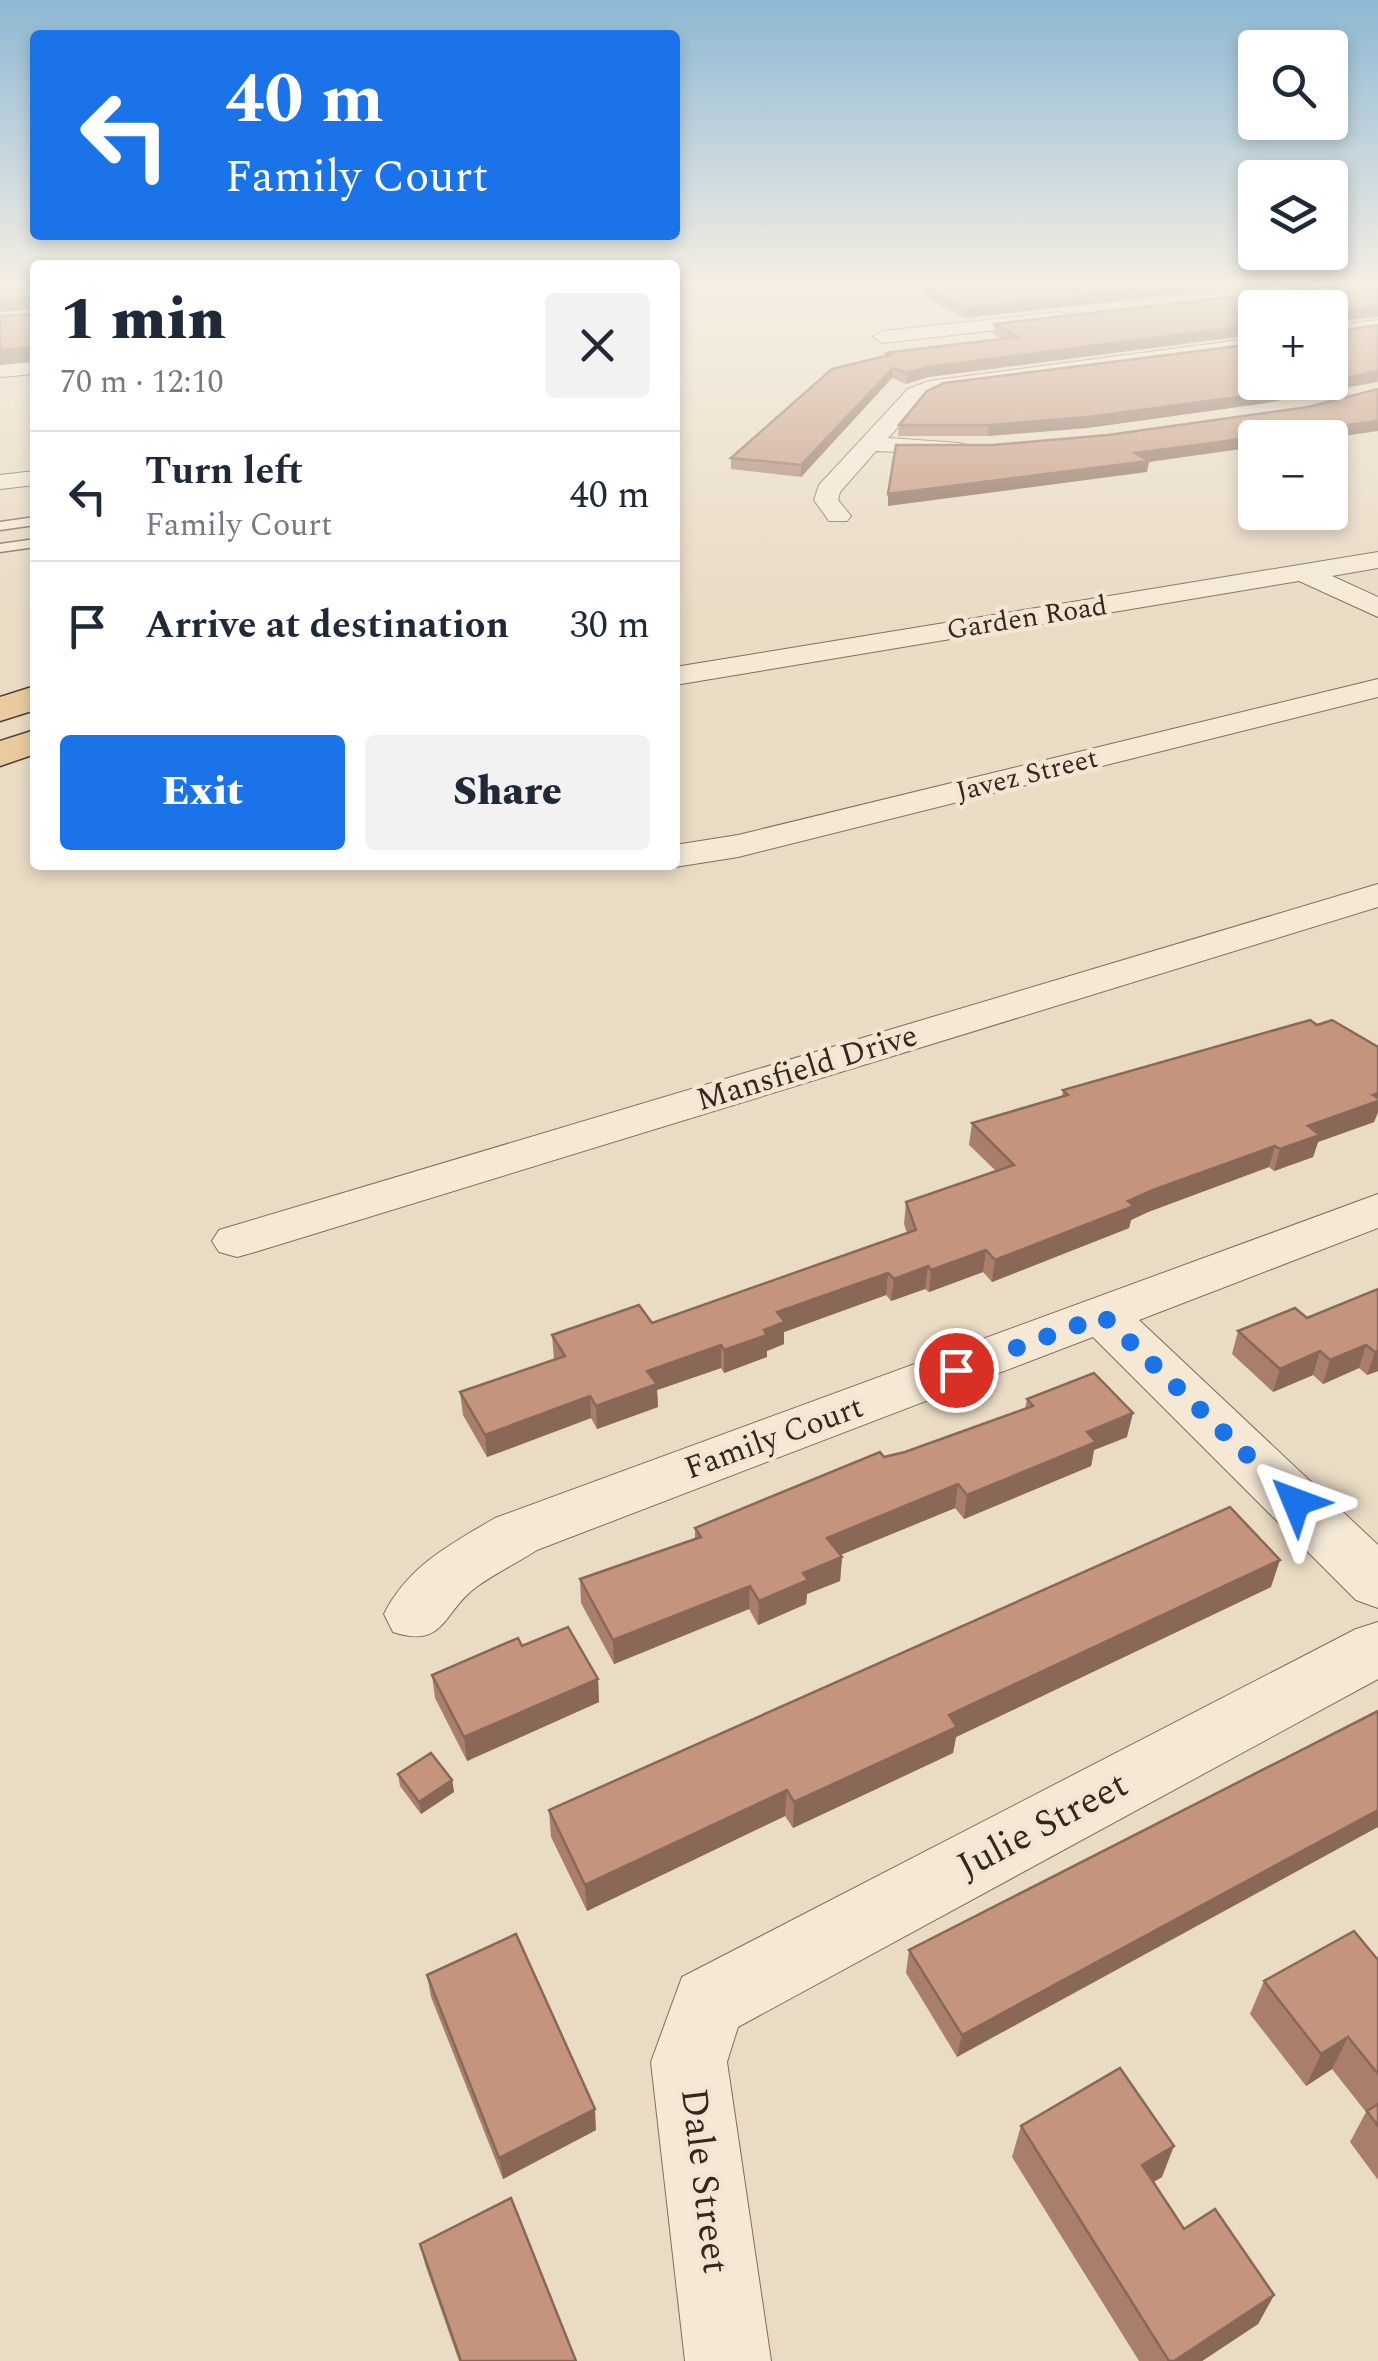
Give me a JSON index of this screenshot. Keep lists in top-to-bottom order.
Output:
{
  "streets": {
    "street": [
      "Garden Road",
      "Javez Street",
      "Mansfield Drive",
      "Family Court",
      "Julie Street",
      "Dale Street"
    ]
  },
  "crossings": [
    ["Julie Street", "Dale Street"]
  ],
  "page": {
    "map_buttons": ["+", "−"],
    "turn": ["40 m", "Family Court"],
    "heading": ["1 min", "70 m · 12:10"],
    "list": [
      {
        "name": "Turn left",
        "note": "Family Court",
        "value": "40 m"
      },
      {
        "name": "Arrive at destination",
        "value": "30 m"
      }
    ],
    "buttons": ["Exit", "Share"]
  }
}
